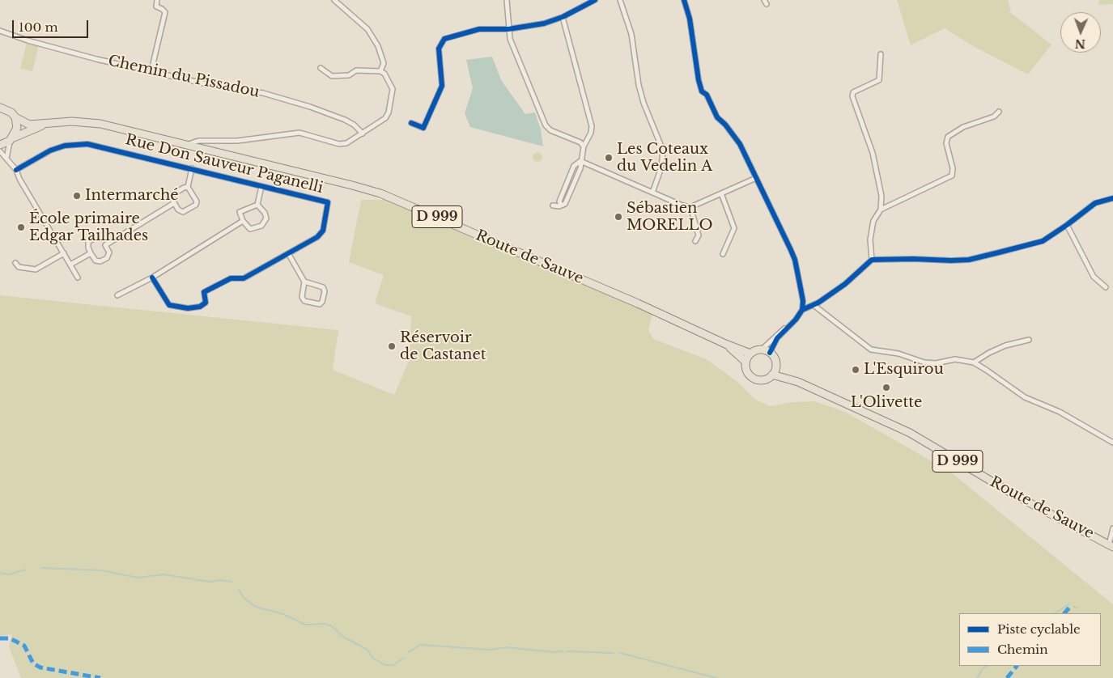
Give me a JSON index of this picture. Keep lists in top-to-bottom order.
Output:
{
  "streets": {
    "main road": ["D 999", "Route de Sauve"],
    "street": ["Chemin du Pissadou", "Rue Don Sauveur Paganelli"]
  },
  "places": [
    "Les Coteaux du Vedelin A",
    "Intermarché",
    "Sébastien MORELLO",
    "École primaire Edgar Tailhades",
    "Réservoir de Castanet",
    "L'Esquirou",
    "L'Olivette"
  ],
  "legend": ["Piste cyclable", "Chemin"],
  "scale_bar": "100 m",
  "north": "bottom"
}
